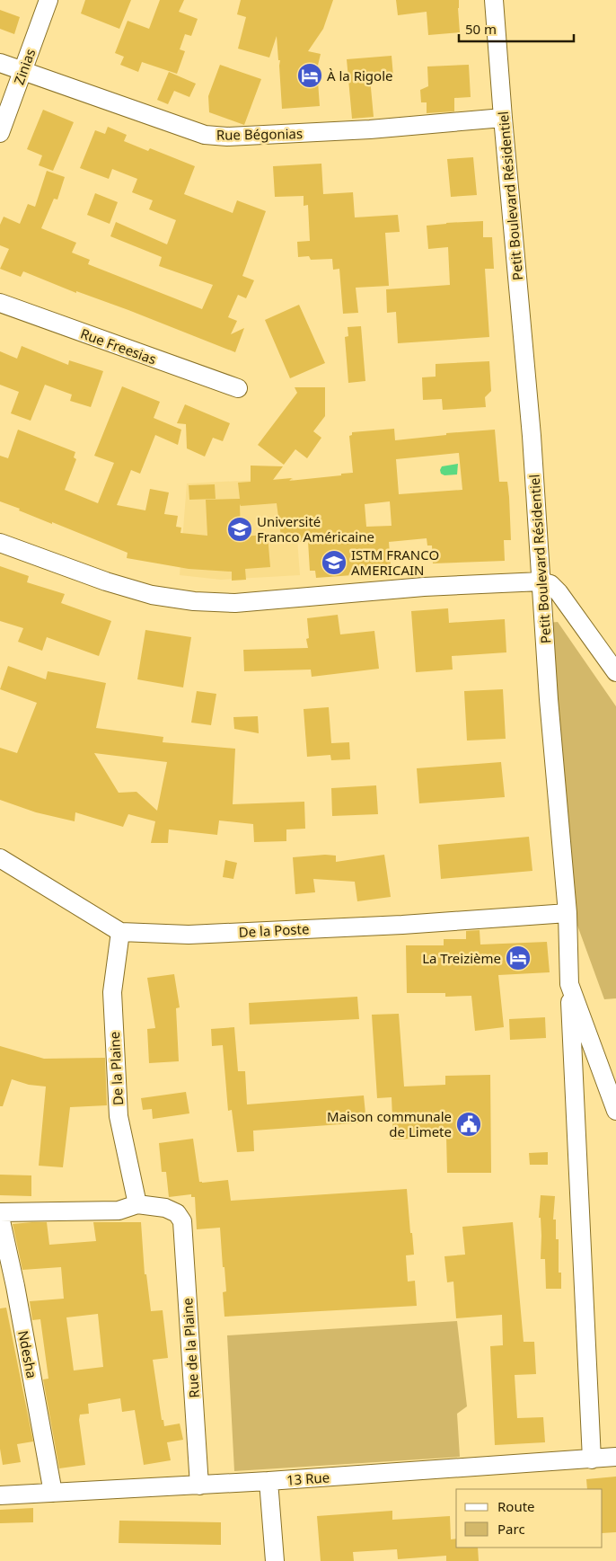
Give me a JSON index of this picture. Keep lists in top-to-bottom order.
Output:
{
  "streets": {
    "street": [
      "Zinias",
      "Rue Bégonias",
      "Petit Boulevard Résidentiel",
      "Rue Freesias",
      "De la Poste",
      "De la Plaine",
      "Rue de la Plaine",
      "Ndesha",
      "13 Rue"
    ]
  },
  "crossings": [
    ["Zinias", "Rue Bégonias"],
    ["Rue Bégonias", "Petit Boulevard Résidentiel"],
    ["Petit Boulevard Résidentiel", "De la Poste"],
    ["De la Poste", "De la Plaine"],
    ["De la Plaine", "Rue de la Plaine"],
    ["Rue de la Plaine", "13 Rue"],
    ["Ndesha", "13 Rue"]
  ],
  "places": {
    "hotel": ["À la Rigole", "La Treizième"],
    "school or university": ["Université Franco Américaine", "ISTM FRANCO AMERICAIN"],
    "public building": ["Maison communale de Limete"]
  },
  "legend": ["Route", "Parc"],
  "scale_bar": "50 m"
}
